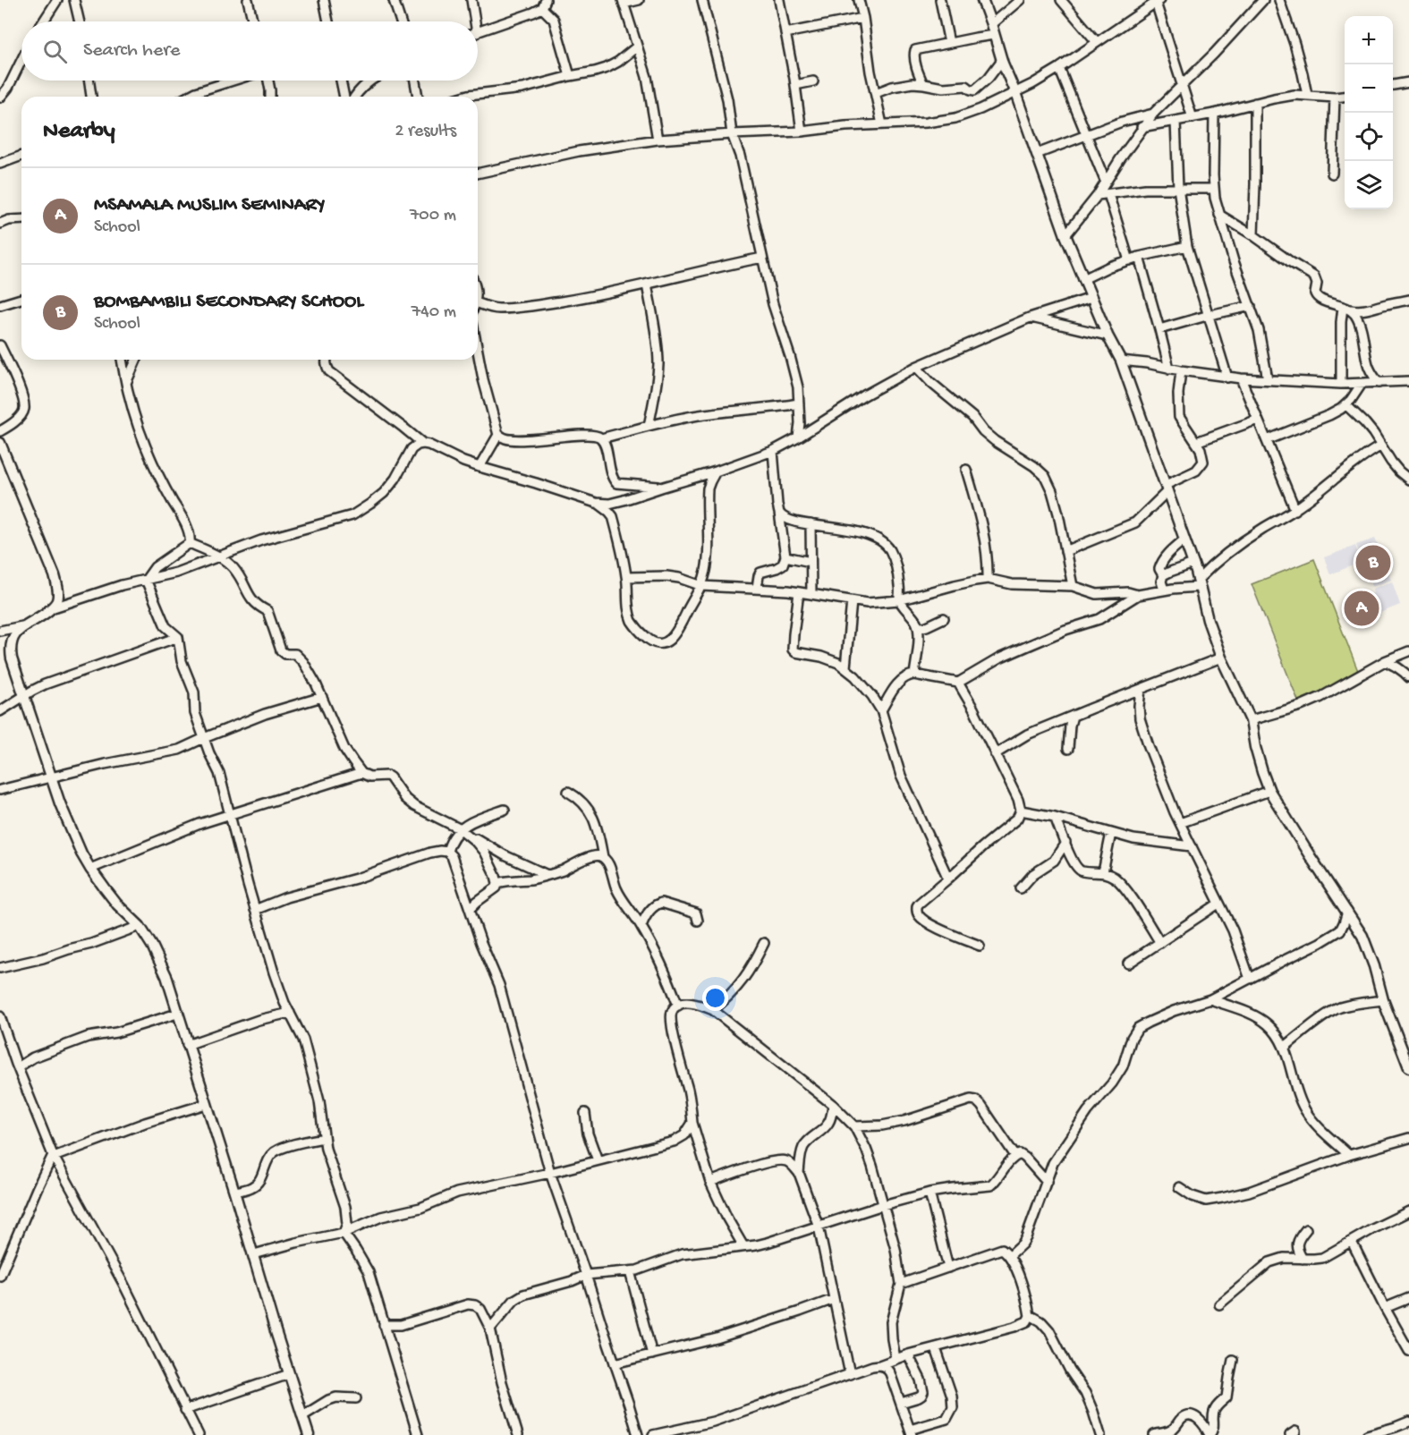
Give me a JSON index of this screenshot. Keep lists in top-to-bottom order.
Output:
{
  "page": {
    "map_buttons": ["+", "−"],
    "search": "Search here",
    "heading": ["Nearby", "2 results"],
    "list": [
      {
        "mark": "A",
        "name": "MSAMALA MUSLIM SEMINARY",
        "note": "School",
        "value": "700 m"
      },
      {
        "mark": "B",
        "name": "BOMBAMBILI SECONDARY SCHOOL",
        "note": "School",
        "value": "740 m"
      }
    ],
    "pins": ["B", "A"]
  }
}
